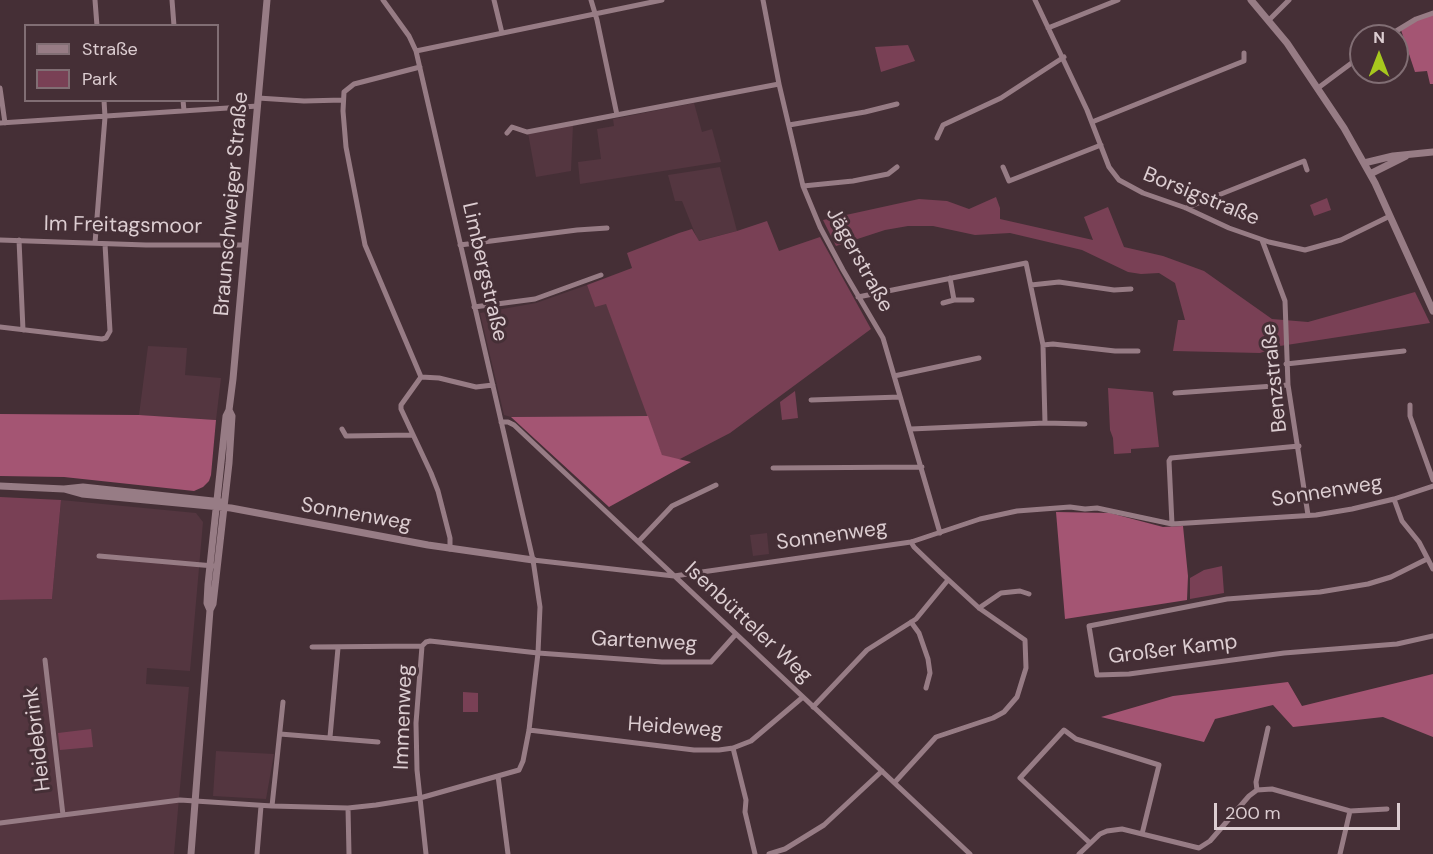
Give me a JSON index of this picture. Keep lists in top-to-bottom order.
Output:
{
  "streets": {
    "street": [
      "Borsigstraße",
      "Braunschweiger Straße",
      "Im Freitagsmoor",
      "Jägerstraße",
      "Limbergstraße",
      "Benzstraße",
      "Sonnenweg",
      "Isenbütteler Weg",
      "Gartenweg",
      "Großer Kamp",
      "Immenweg",
      "Heideweg",
      "Heidebrink"
    ]
  },
  "crossings": [
    ["Borsigstraße", "Benzstraße"],
    ["Braunschweiger Straße", "Im Freitagsmoor"],
    ["Braunschweiger Straße", "Sonnenweg"],
    ["Jägerstraße", "Sonnenweg"],
    ["Limbergstraße", "Sonnenweg"],
    ["Limbergstraße", "Isenbütteler Weg"],
    ["Limbergstraße", "Gartenweg"],
    ["Limbergstraße", "Immenweg"],
    ["Limbergstraße", "Heideweg"],
    ["Benzstraße", "Sonnenweg"],
    ["Sonnenweg", "Isenbütteler Weg"],
    ["Isenbütteler Weg", "Gartenweg"],
    ["Isenbütteler Weg", "Heideweg"],
    ["Gartenweg", "Immenweg"]
  ],
  "legend": ["Straße", "Park"],
  "scale_bar": "200 m",
  "north": "top"
}
